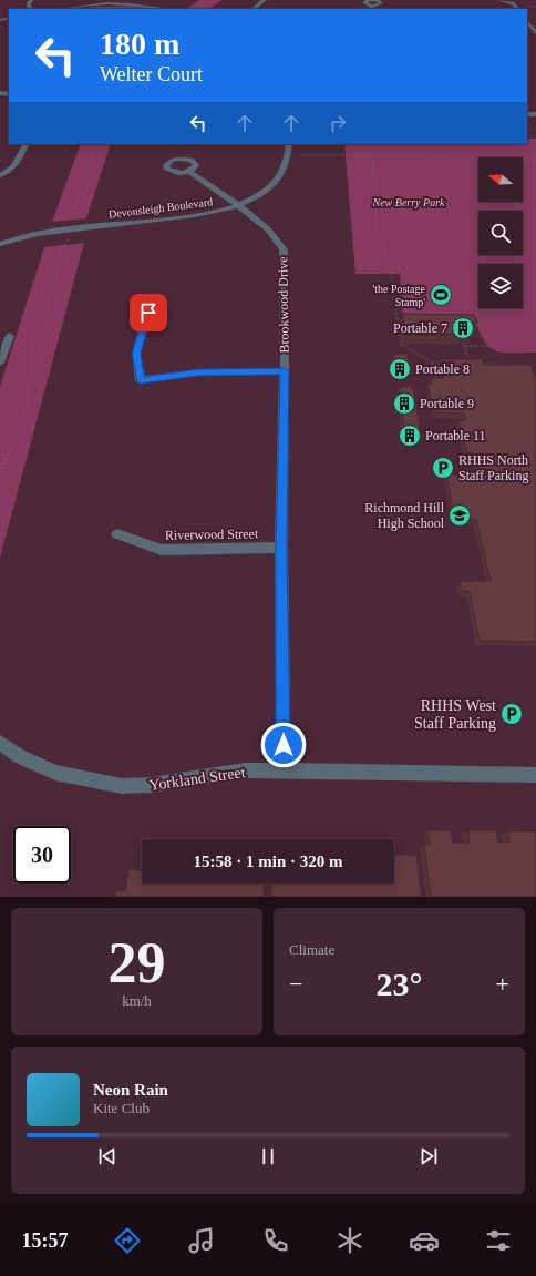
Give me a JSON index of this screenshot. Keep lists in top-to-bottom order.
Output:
{
  "streets": {
    "street": [
      "Devonsleigh Boulevard",
      "Brookwood Drive",
      "Riverwood Street",
      "Yorkland Street"
    ]
  },
  "crossings": [
    ["Devonsleigh Boulevard", "Brookwood Drive"],
    ["Brookwood Drive", "Riverwood Street"],
    ["Brookwood Drive", "Yorkland Street"]
  ],
  "parks": ["New Berry Park"],
  "places": {
    "sports": ["'the Postage Stamp'"],
    "building": [
      "Portable 7",
      "Portable 8",
      "Portable 9",
      "Portable 11"
    ],
    "parking": ["RHHS North Staff Parking", "RHHS West Staff Parking"],
    "school or university": ["Richmond Hill High School"]
  },
  "north": "left",
  "page": {
    "turn": ["180 m", "Welter Court"],
    "limit": "30",
    "trip": "15:58 · 1 min · 320 m",
    "tile": [
      ["29", "km/h"],
      "Climate"
    ],
    "heat": ["−", "23°", "+"],
    "song": ["Neon Rain", "Kite Club"],
    "tabs": "15:57"
  }
}
